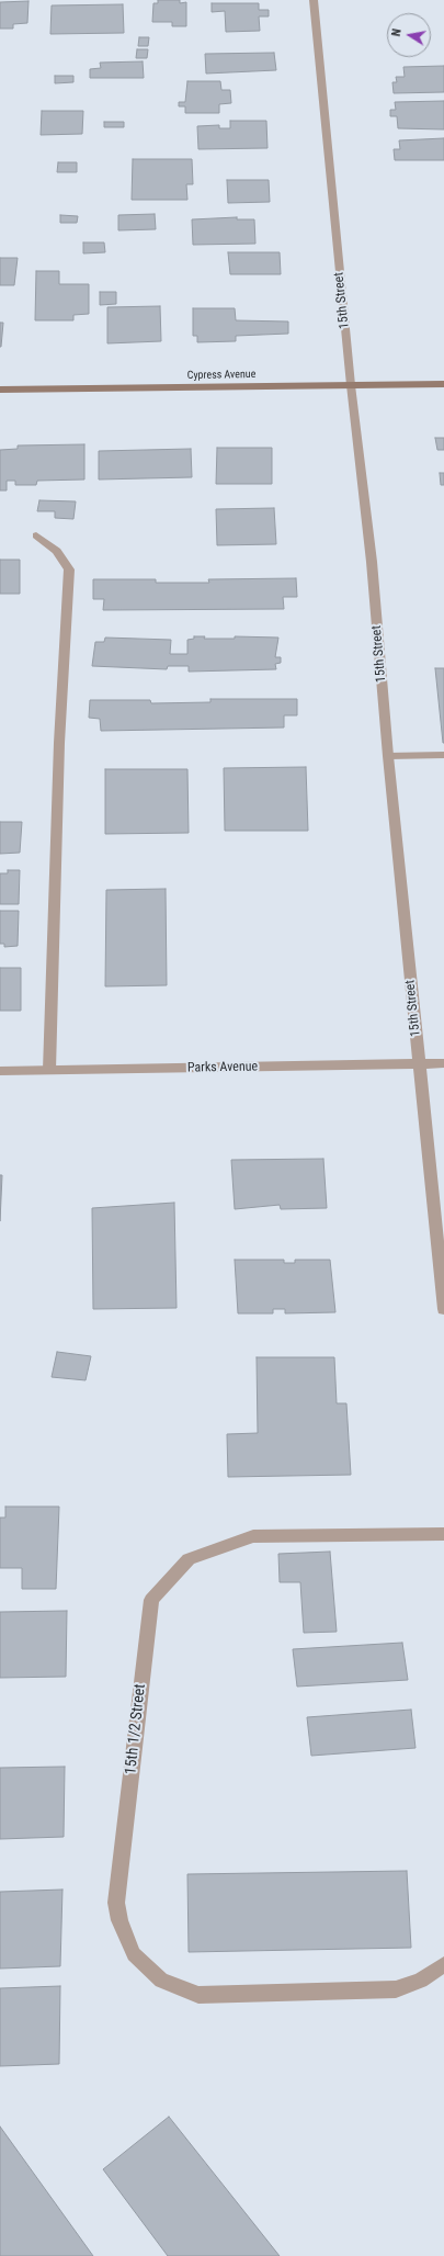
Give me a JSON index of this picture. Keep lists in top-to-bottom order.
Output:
{
  "streets": {
    "street": [
      "15th Street",
      "Cypress Avenue",
      "Parks Avenue",
      "15th 1/2 Street"
    ]
  },
  "crossings": [
    ["15th Street", "Cypress Avenue"],
    ["15th Street", "Parks Avenue"]
  ],
  "north": "left"
}
